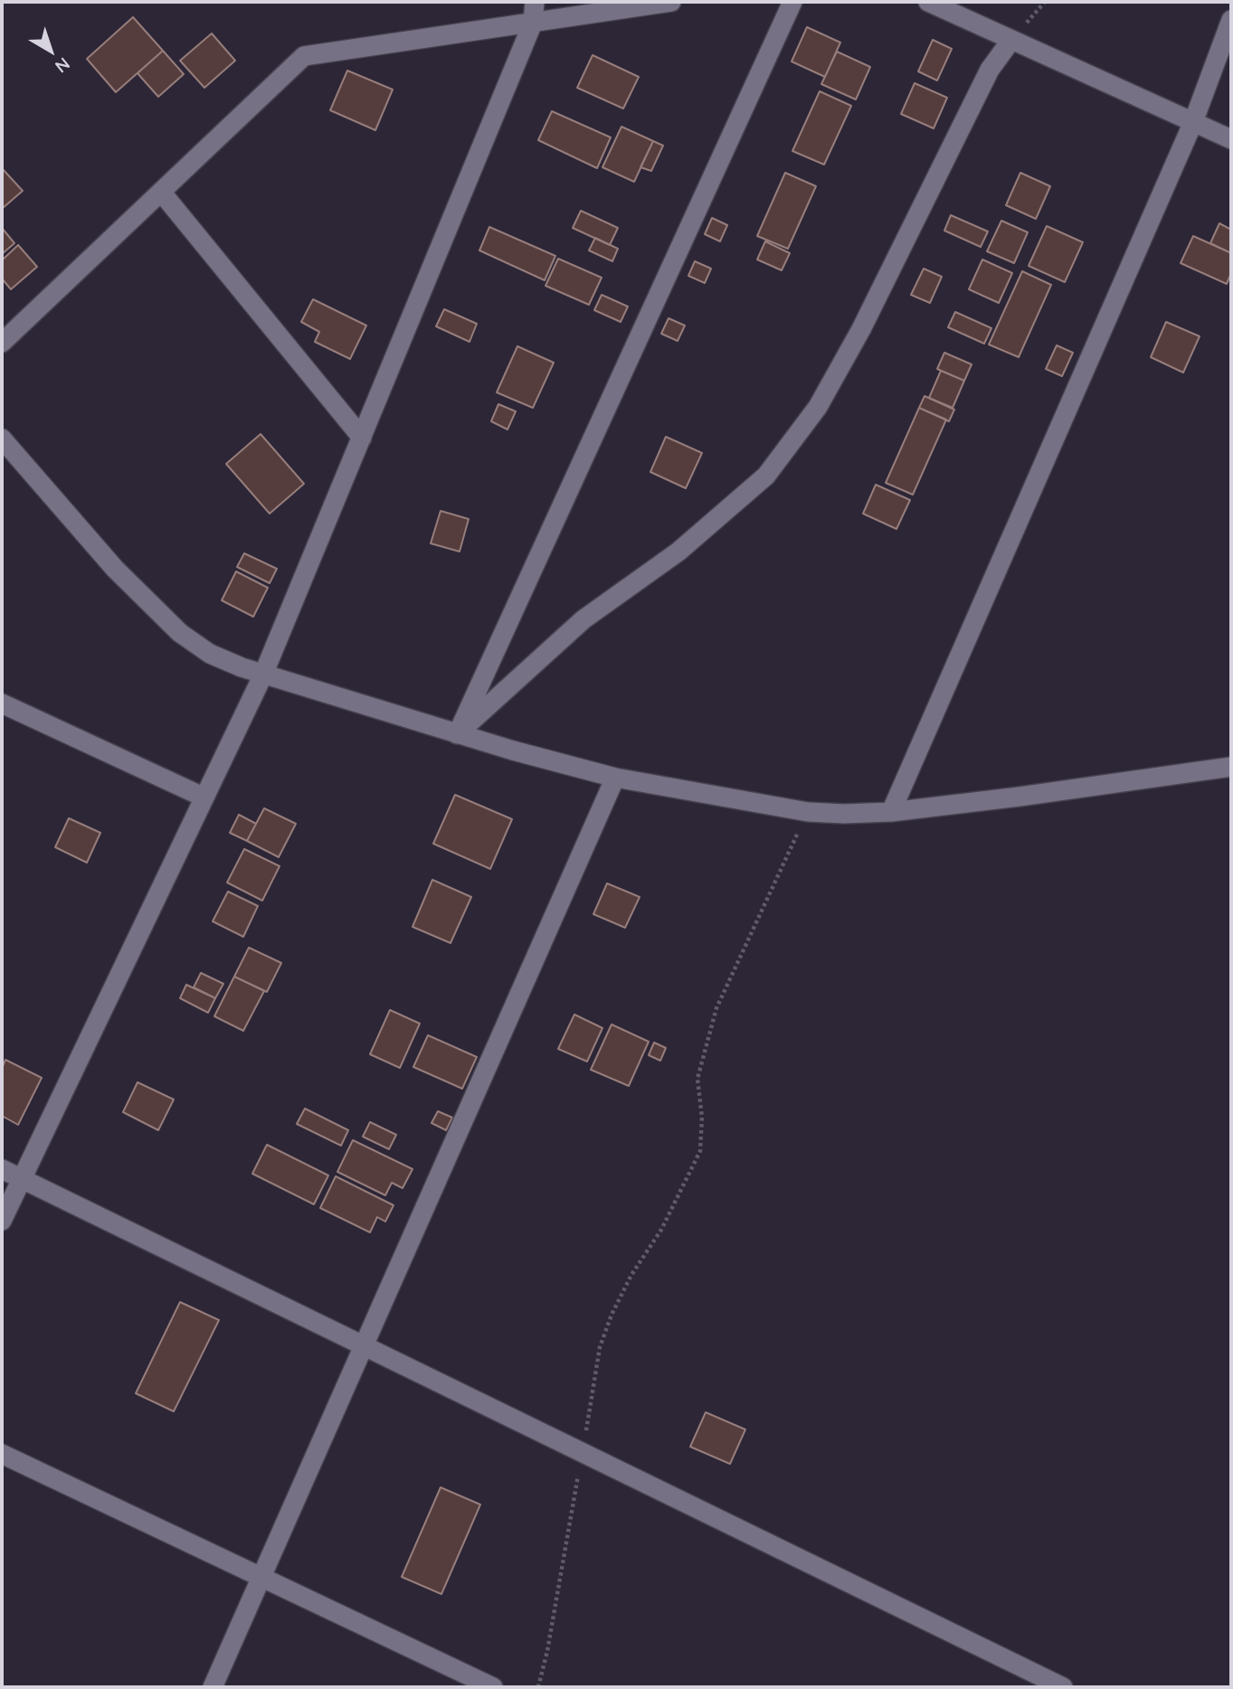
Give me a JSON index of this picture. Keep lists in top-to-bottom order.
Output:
{
  "north": "bottom right"
}
